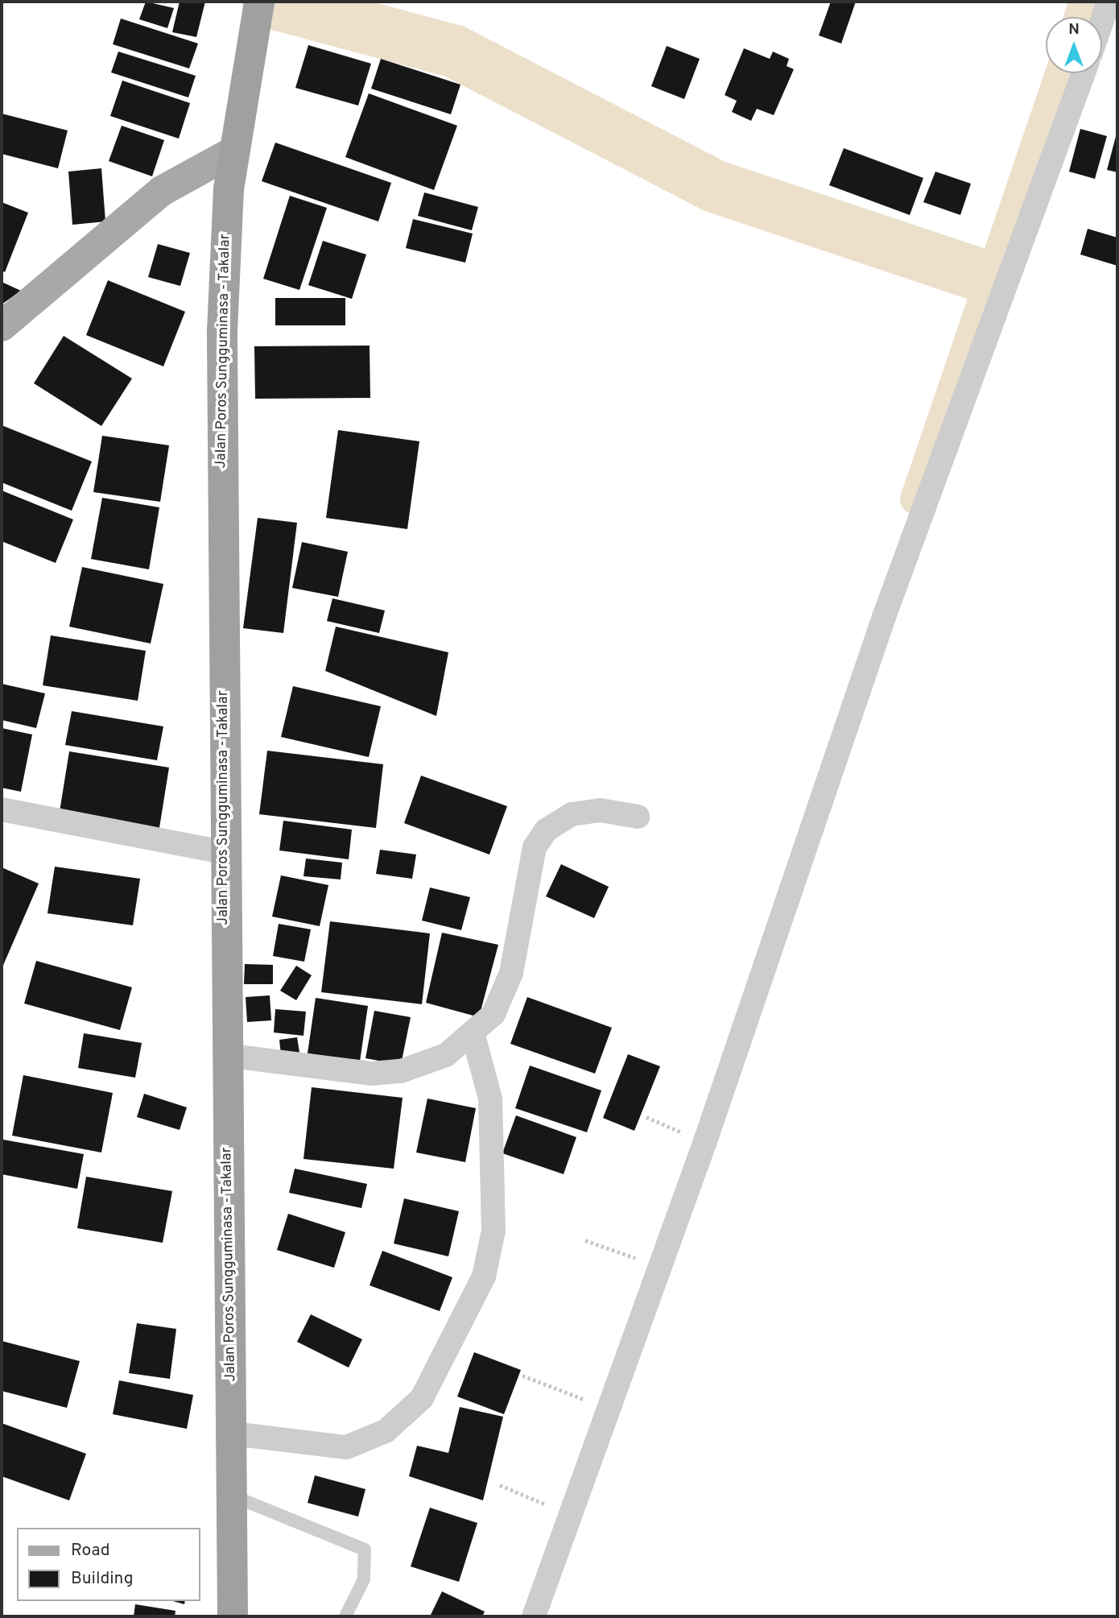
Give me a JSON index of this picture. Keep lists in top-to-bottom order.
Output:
{
  "streets": {
    "highway": ["Jalan Poros Sungguminasa - Takalar"]
  },
  "legend": ["Road", "Building"],
  "north": "top"
}
